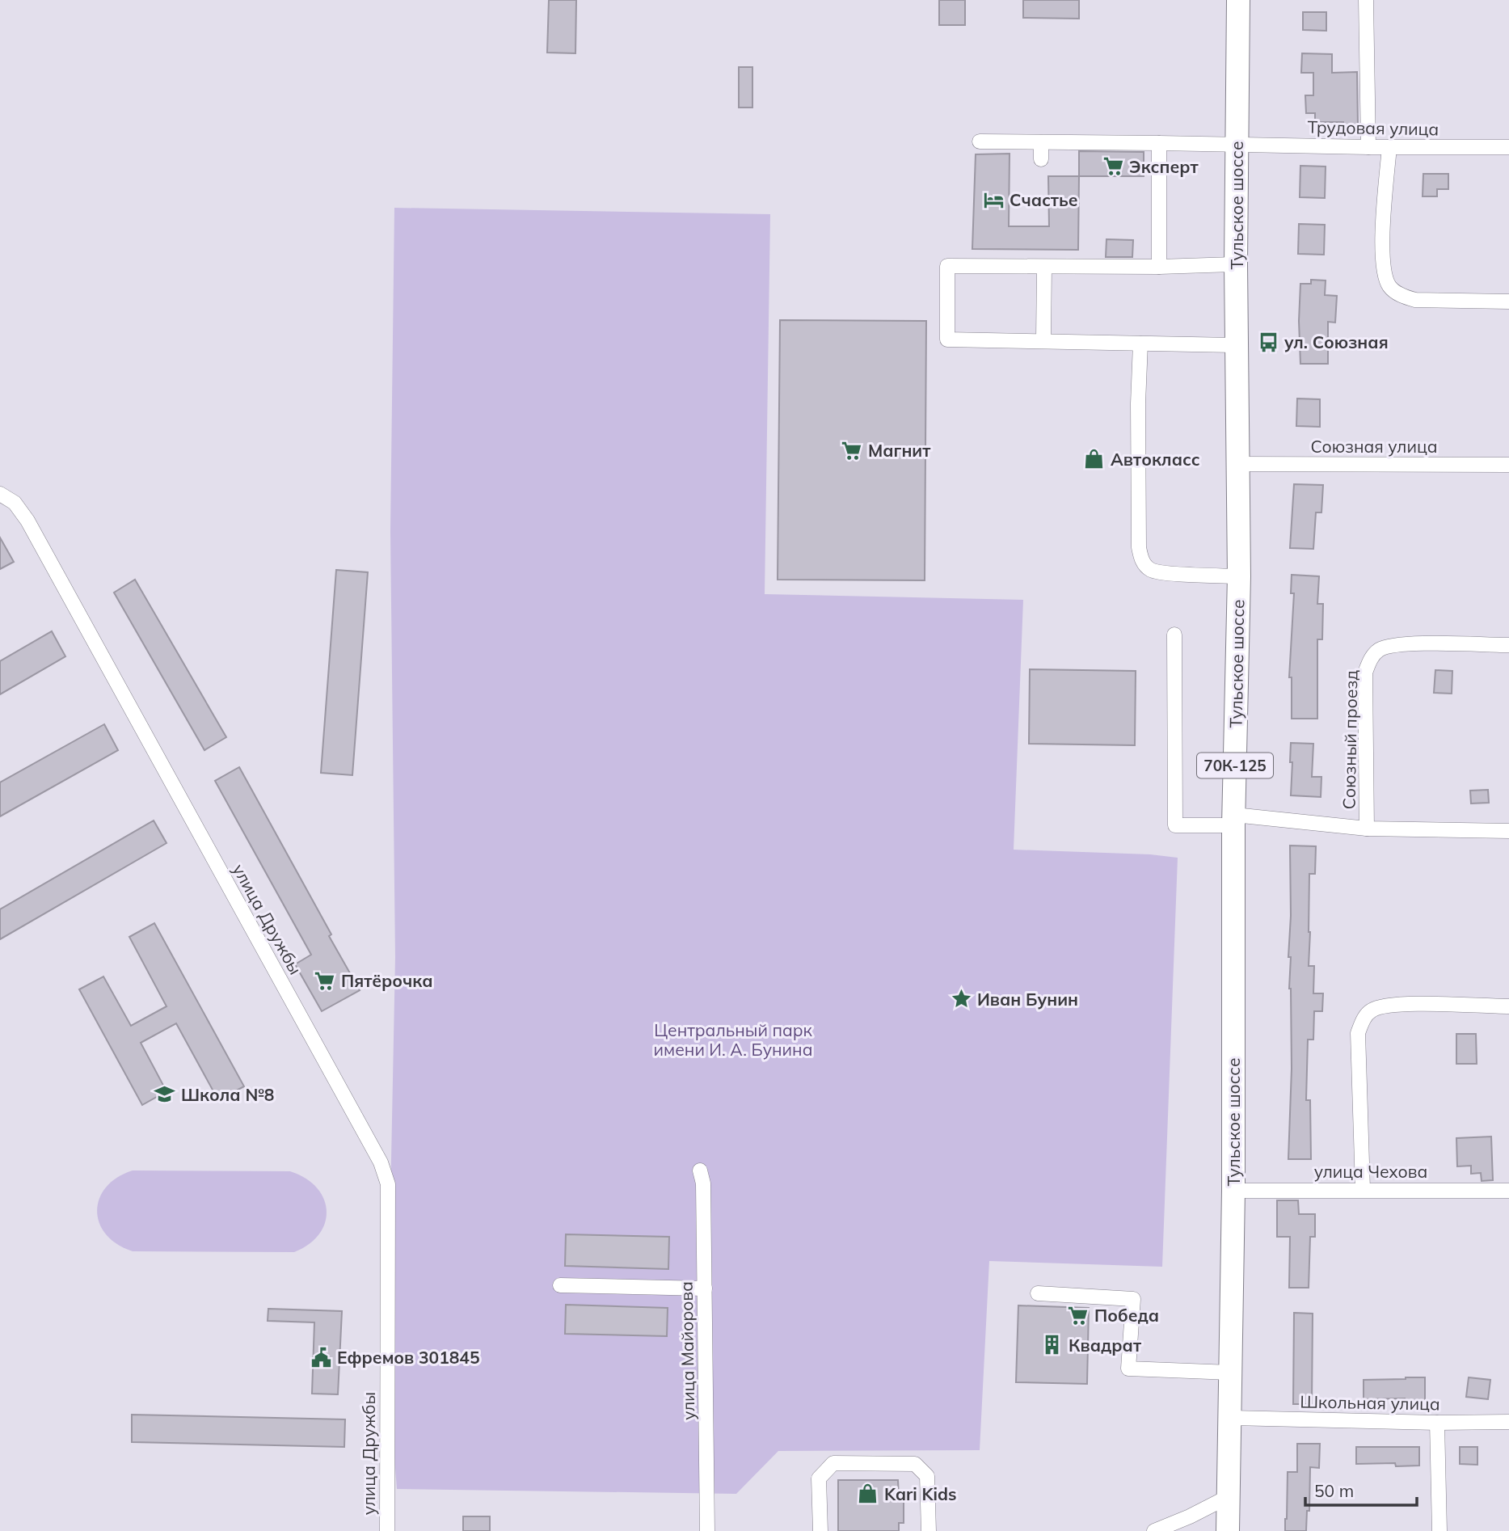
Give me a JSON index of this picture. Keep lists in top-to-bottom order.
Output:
{
  "streets": {
    "main road": ["Тульское шоссе", "70К-125"],
    "street": [
      "Трудовая улица",
      "Союзная улица",
      "Союзный проезд",
      "улица Дружбы",
      "улица Чехова",
      "улица Майорова",
      "Школьная улица"
    ]
  },
  "crossings": [
    ["Трудовая улица", "Тульское шоссе"],
    ["Тульское шоссе", "Союзная улица"],
    ["Тульское шоссе", "улица Чехова"],
    ["Тульское шоссе", "Школьная улица"]
  ],
  "parks": ["Центральный парк имени И. А. Бунина"],
  "places": {
    "supermarket": [
      "Эксперт",
      "Магнит",
      "Пятёрочка",
      "Победа"
    ],
    "hotel": ["Счастье"],
    "bus stop": ["ул. Союзная"],
    "shop": ["Автокласс", "Kari Kids"],
    "place": ["Иван Бунин"],
    "school or university": ["Школа №8"],
    "building": ["Квадрат"],
    "public building": ["Ефремов 301845"]
  },
  "scale_bar": "50 m"
}
